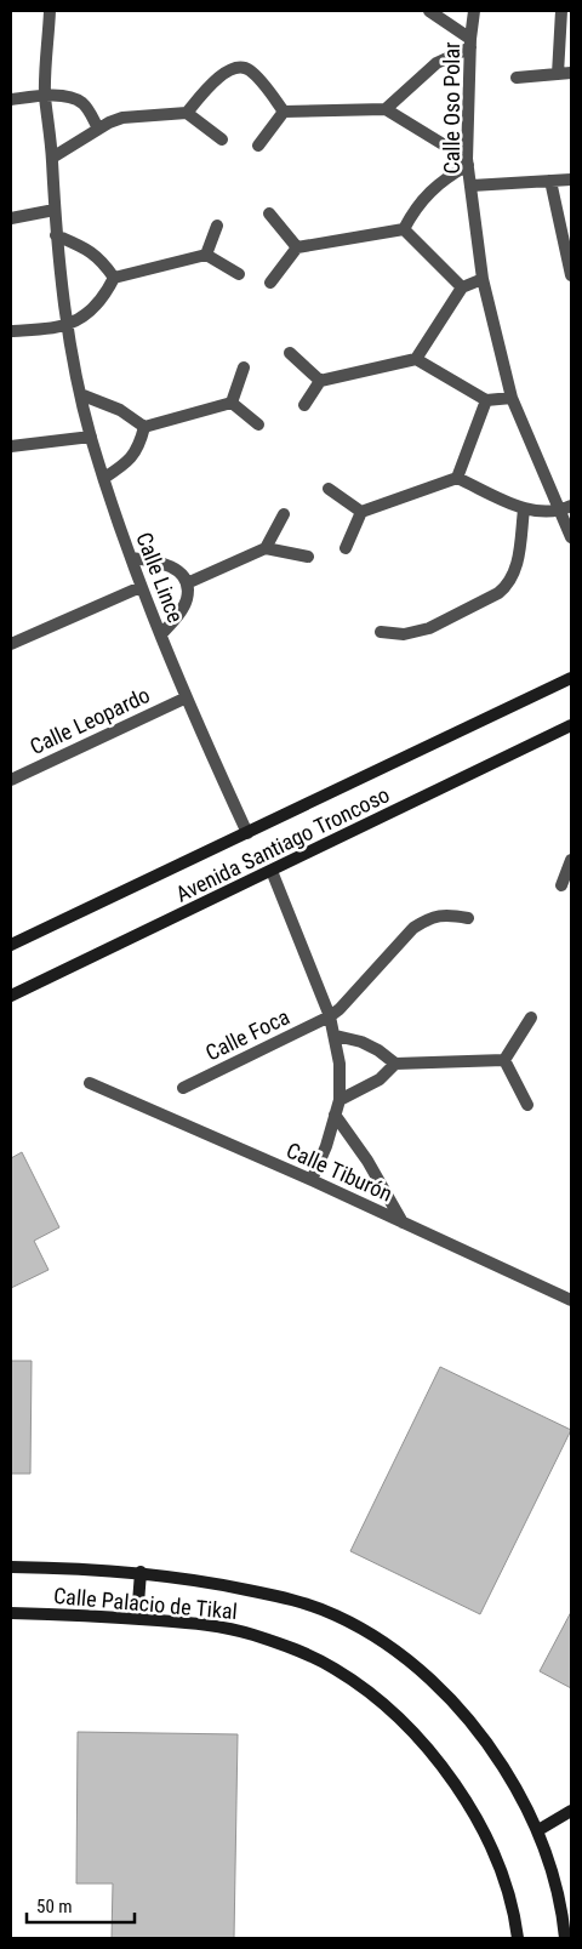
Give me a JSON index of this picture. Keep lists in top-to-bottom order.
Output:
{
  "streets": {
    "street": [
      "Calle Oso Polar",
      "Calle Lince",
      "Calle Leopardo",
      "Avenida Santiago Troncoso",
      "Calle Foca",
      "Calle Tiburón",
      "Calle Palacio de Tikal"
    ]
  },
  "crossings": [
    ["Calle Lince", "Calle Leopardo"],
    ["Calle Lince", "Avenida Santiago Troncoso"]
  ],
  "scale_bar": "50 m"
}
